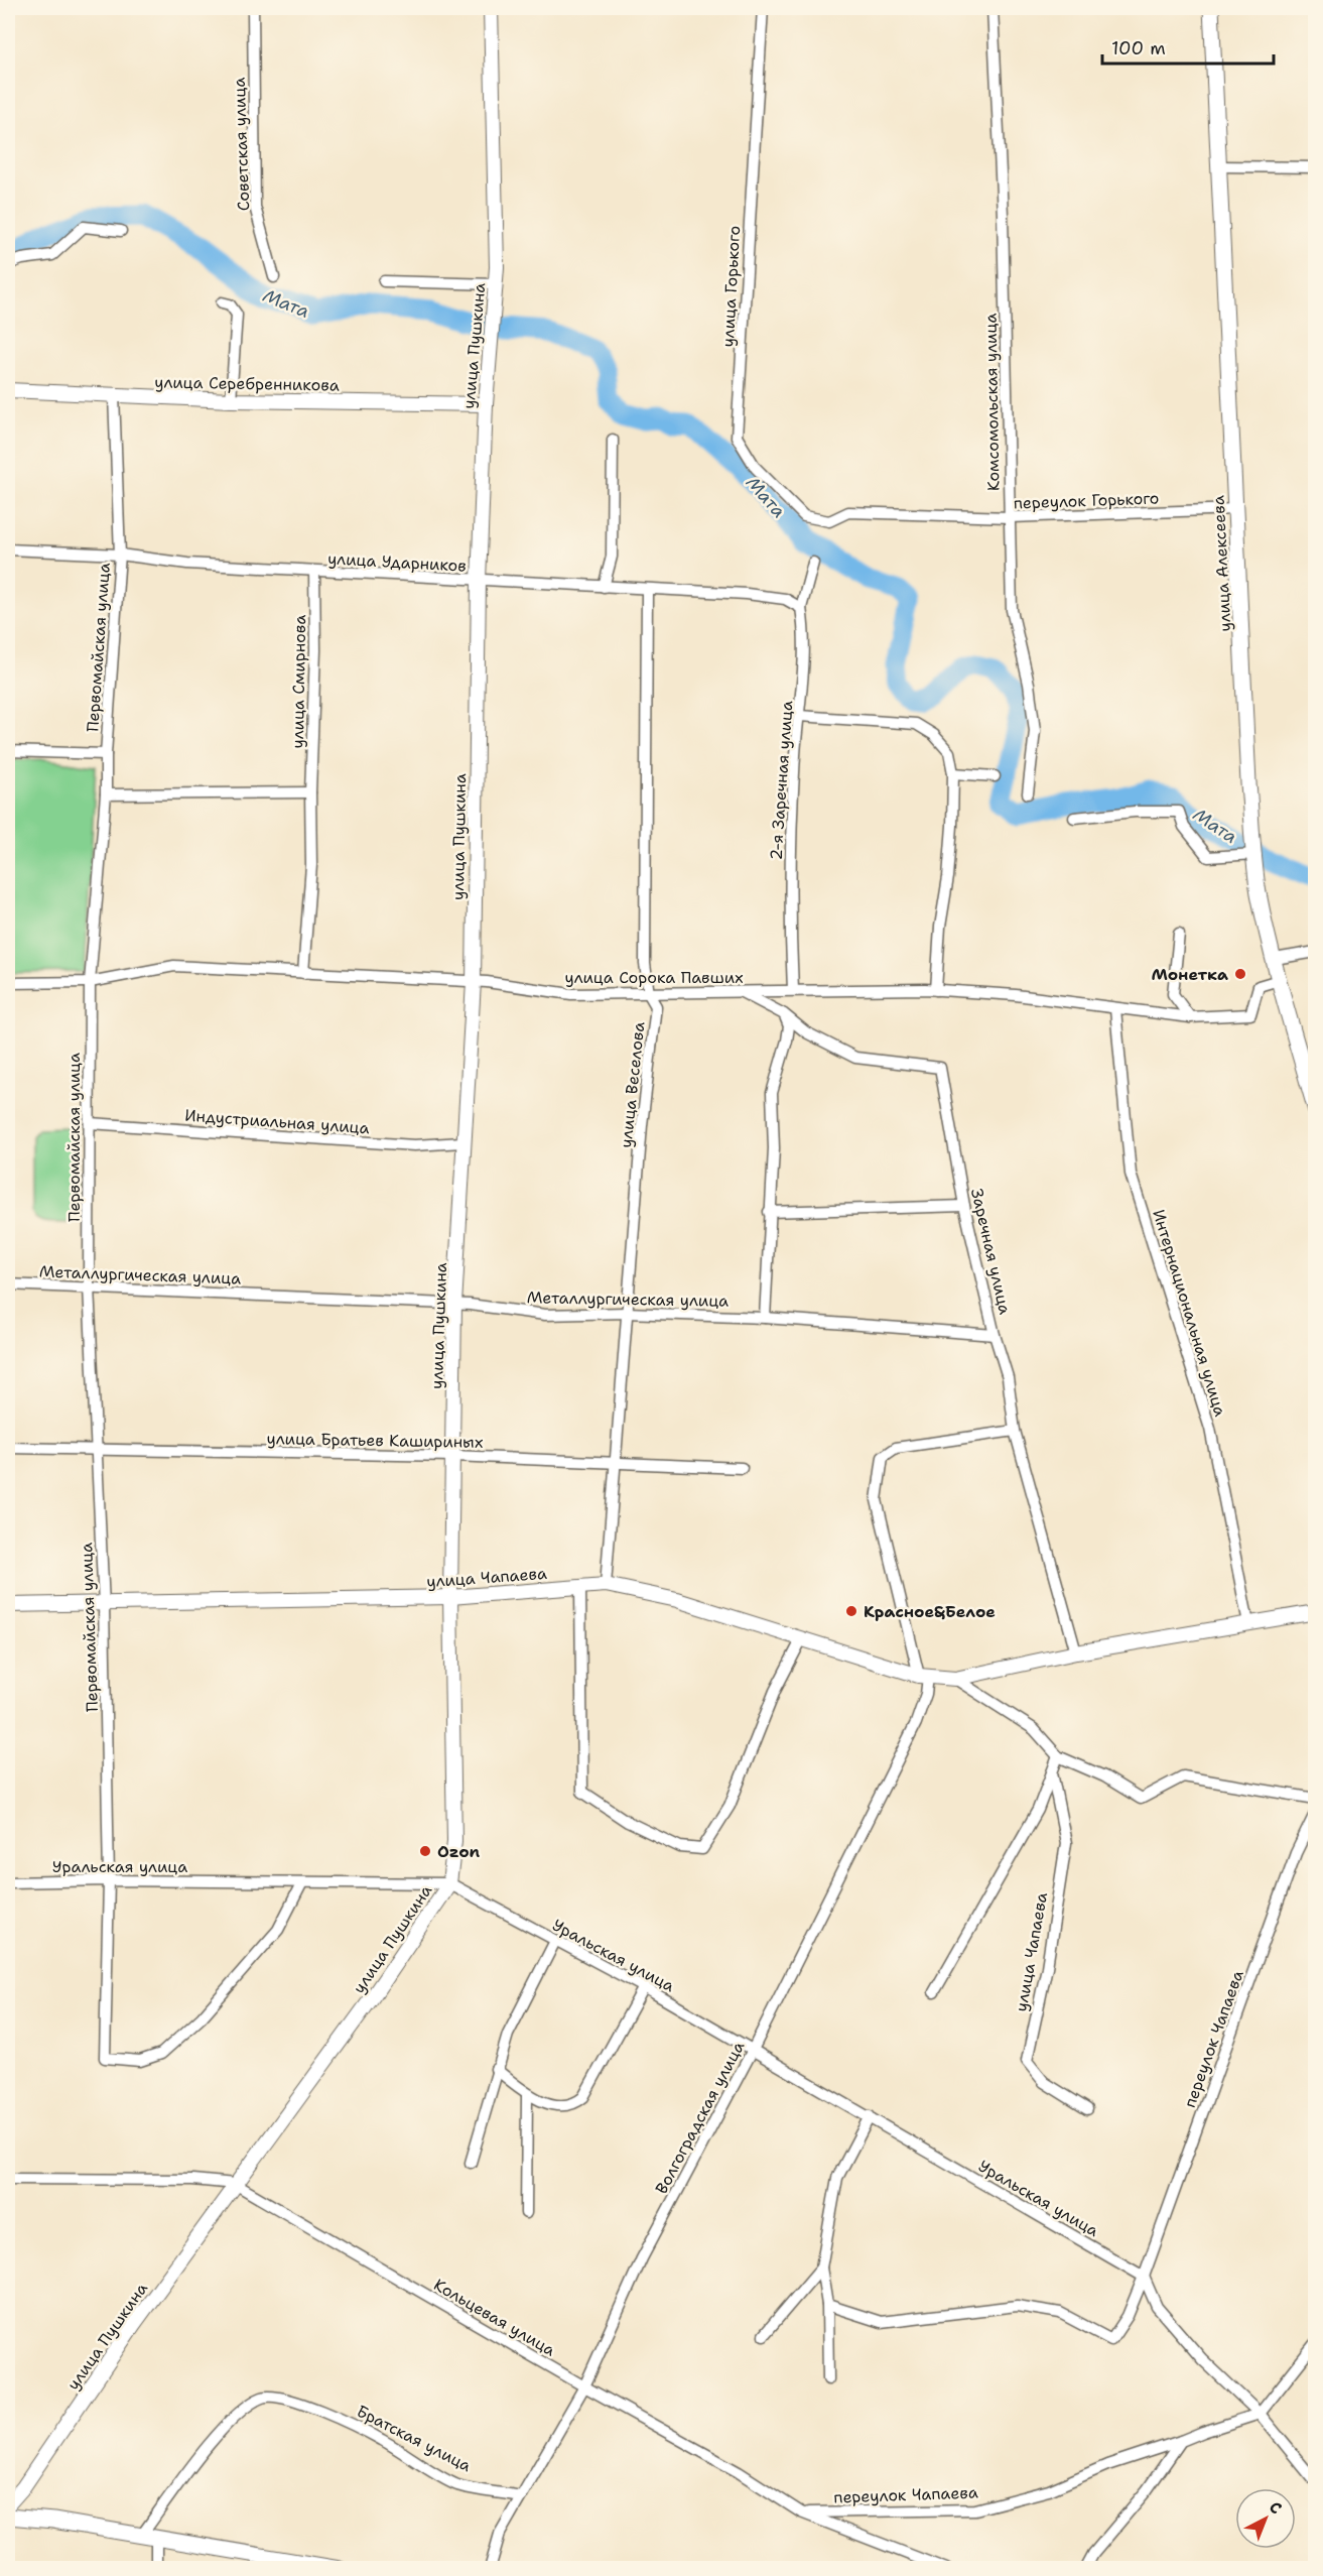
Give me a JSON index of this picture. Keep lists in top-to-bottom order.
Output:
{
  "streets": {
    "main road": ["улица Алексеева"],
    "street": [
      "Советская улица",
      "улица Горького",
      "улица Пушкина",
      "улица Серебренникова",
      "Комсомольская улица",
      "переулок Горького",
      "улица Ударников",
      "Первомайская улица",
      "улица Смирнова",
      "2-я Заречная улица",
      "улица Сорока Павших",
      "улица Веселова",
      "Индустриальная улица",
      "Заречная улица",
      "Металлургическая улица",
      "Интернациональная улица",
      "улица Братьев Кашириных",
      "улица Чапаева",
      "Уральская улица",
      "переулок Чапаева",
      "Волгоградская улица",
      "Кольцевая улица",
      "Братская улица"
    ]
  },
  "crossings": [
    ["улица Горького", "переулок Горького"],
    ["улица Пушкина", "улица Серебренникова"],
    ["улица Пушкина", "улица Ударников"],
    ["улица Пушкина", "улица Сорока Павших"],
    ["улица Пушкина", "Индустриальная улица"],
    ["улица Пушкина", "Металлургическая улица"],
    ["улица Пушкина", "улица Братьев Кашириных"],
    ["улица Пушкина", "улица Чапаева"],
    ["улица Пушкина", "Уральская улица"],
    ["улица Пушкина", "Кольцевая улица"],
    ["улица Серебренникова", "Первомайская улица"],
    ["Комсомольская улица", "переулок Горького"],
    ["переулок Горького", "улица Алексеева"],
    ["улица Ударников", "Первомайская улица"],
    ["улица Ударников", "улица Смирнова"],
    ["улица Ударников", "2-я Заречная улица"],
    ["улица Ударников", "улица Веселова"],
    ["улица Алексеева", "улица Сорока Павших"],
    ["Первомайская улица", "улица Сорока Павших"],
    ["Первомайская улица", "Индустриальная улица"],
    ["Первомайская улица", "Металлургическая улица"],
    ["Первомайская улица", "улица Братьев Кашириных"],
    ["Первомайская улица", "улица Чапаева"],
    ["Первомайская улица", "Уральская улица"],
    ["улица Смирнова", "улица Сорока Павших"],
    ["2-я Заречная улица", "улица Сорока Павших"],
    ["улица Сорока Павших", "улица Веселова"],
    ["улица Сорока Павших", "Заречная улица"],
    ["улица Сорока Павших", "Интернациональная улица"],
    ["улица Веселова", "Металлургическая улица"],
    ["улица Веселова", "улица Братьев Кашириных"],
    ["улица Веселова", "улица Чапаева"],
    ["Заречная улица", "Металлургическая улица"],
    ["Заречная улица", "улица Чапаева"],
    ["Интернациональная улица", "улица Чапаева"],
    ["улица Чапаева", "Волгоградская улица"],
    ["Уральская улица", "переулок Чапаева"],
    ["Уральская улица", "Волгоградская улица"],
    ["переулок Чапаева", "Кольцевая улица"],
    ["Волгоградская улица", "Кольцевая улица"],
    ["Волгоградская улица", "Братская улица"]
  ],
  "water": ["Мата"],
  "places": ["Монетка", "Красное&Белое", "Ozon"],
  "scale_bar": "100 m",
  "north": "top right"
}
